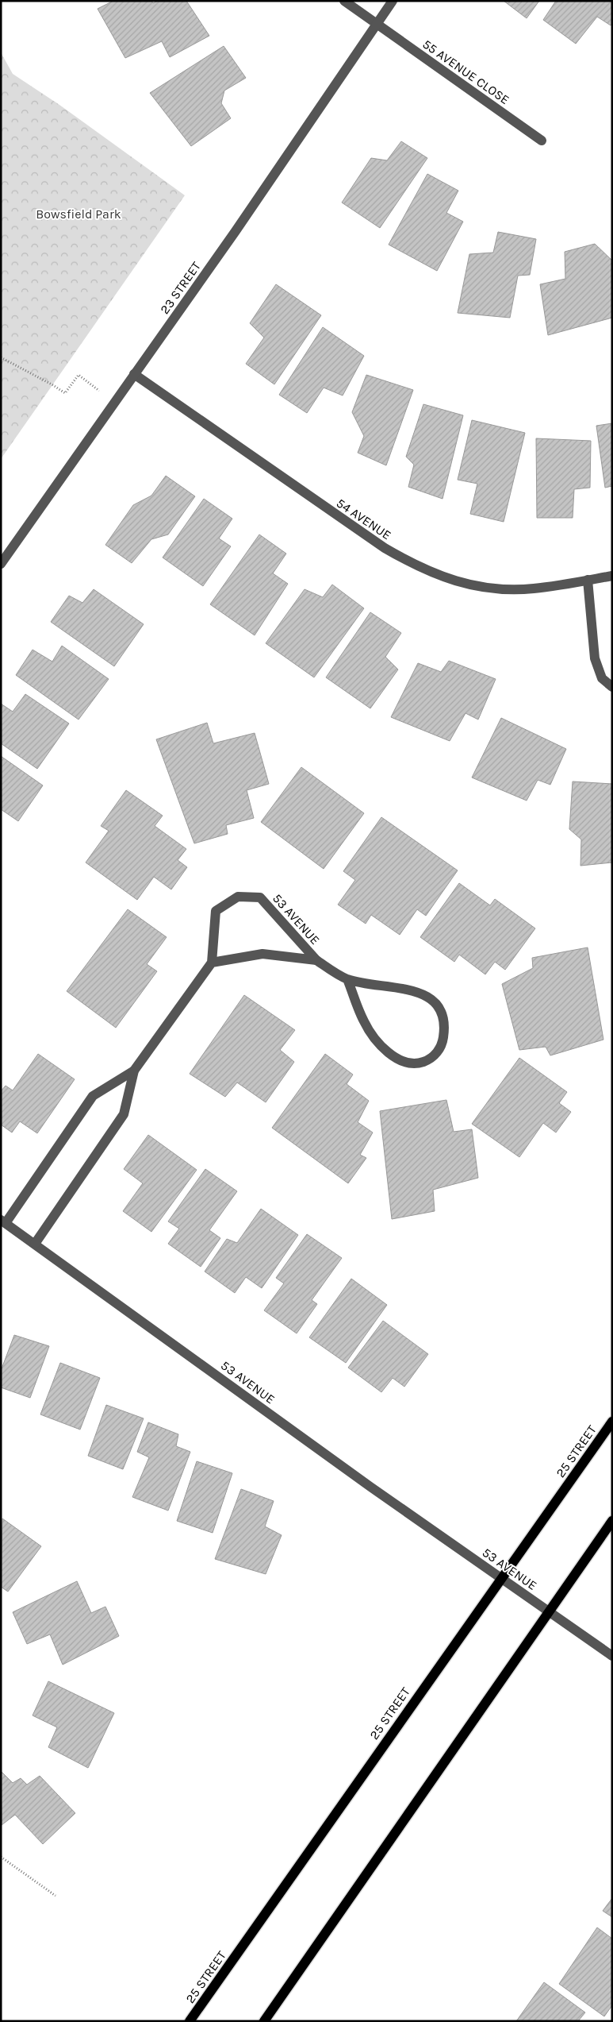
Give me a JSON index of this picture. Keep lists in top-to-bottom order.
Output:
{
  "streets": {
    "main road": ["25 STREET"],
    "street": [
      "55 AVENUE CLOSE",
      "23 STREET",
      "54 AVENUE",
      "53 AVENUE"
    ]
  },
  "crossings": [
    ["55 AVENUE CLOSE", "23 STREET"],
    ["23 STREET", "54 AVENUE"],
    ["53 AVENUE", "25 STREET"]
  ],
  "parks": ["Bowsfield Park"]
}
